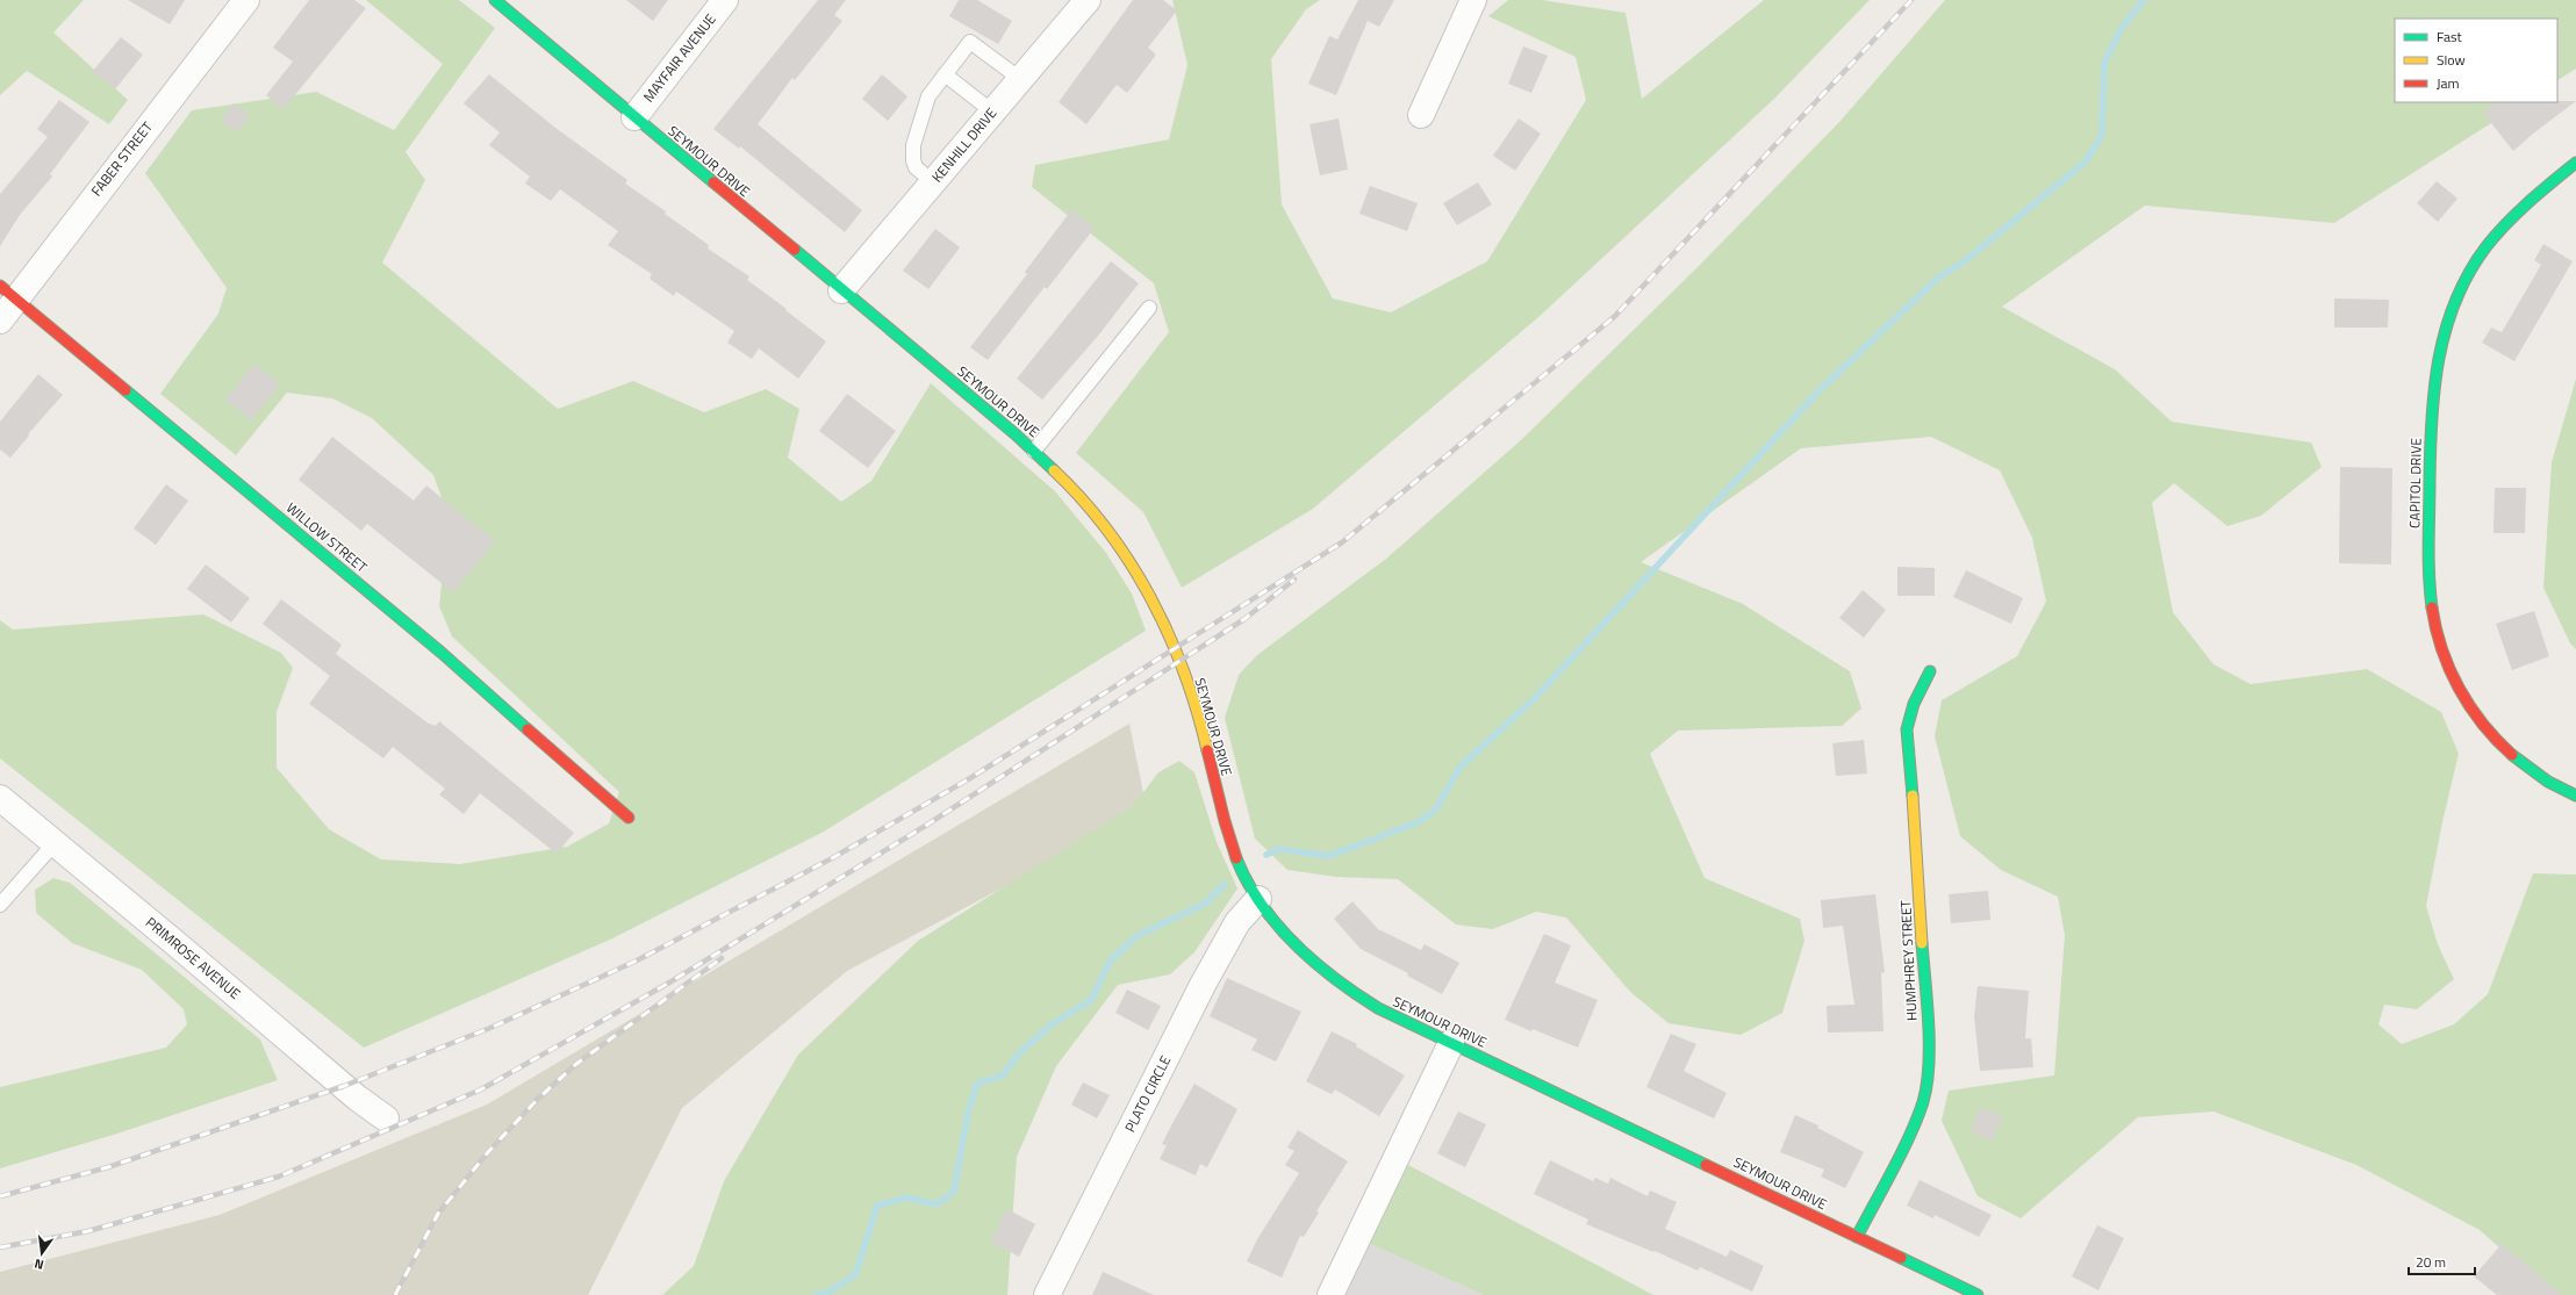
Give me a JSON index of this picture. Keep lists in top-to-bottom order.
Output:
{
  "streets": {
    "street": [
      "MAYFAIR AVENUE",
      "KENHILL DRIVE",
      "FABER STREET",
      "SEYMOUR DRIVE",
      "CAPITOL DRIVE",
      "WILLOW STREET",
      "PRIMROSE AVENUE",
      "HUMPHREY STREET",
      "PLATO CIRCLE"
    ]
  },
  "crossings": [
    ["MAYFAIR AVENUE", "SEYMOUR DRIVE"],
    ["KENHILL DRIVE", "SEYMOUR DRIVE"],
    ["FABER STREET", "WILLOW STREET"],
    ["SEYMOUR DRIVE", "HUMPHREY STREET"],
    ["SEYMOUR DRIVE", "PLATO CIRCLE"]
  ],
  "legend": ["Fast", "Slow", "Jam"],
  "scale_bar": "20 m",
  "north": "bottom"
}
